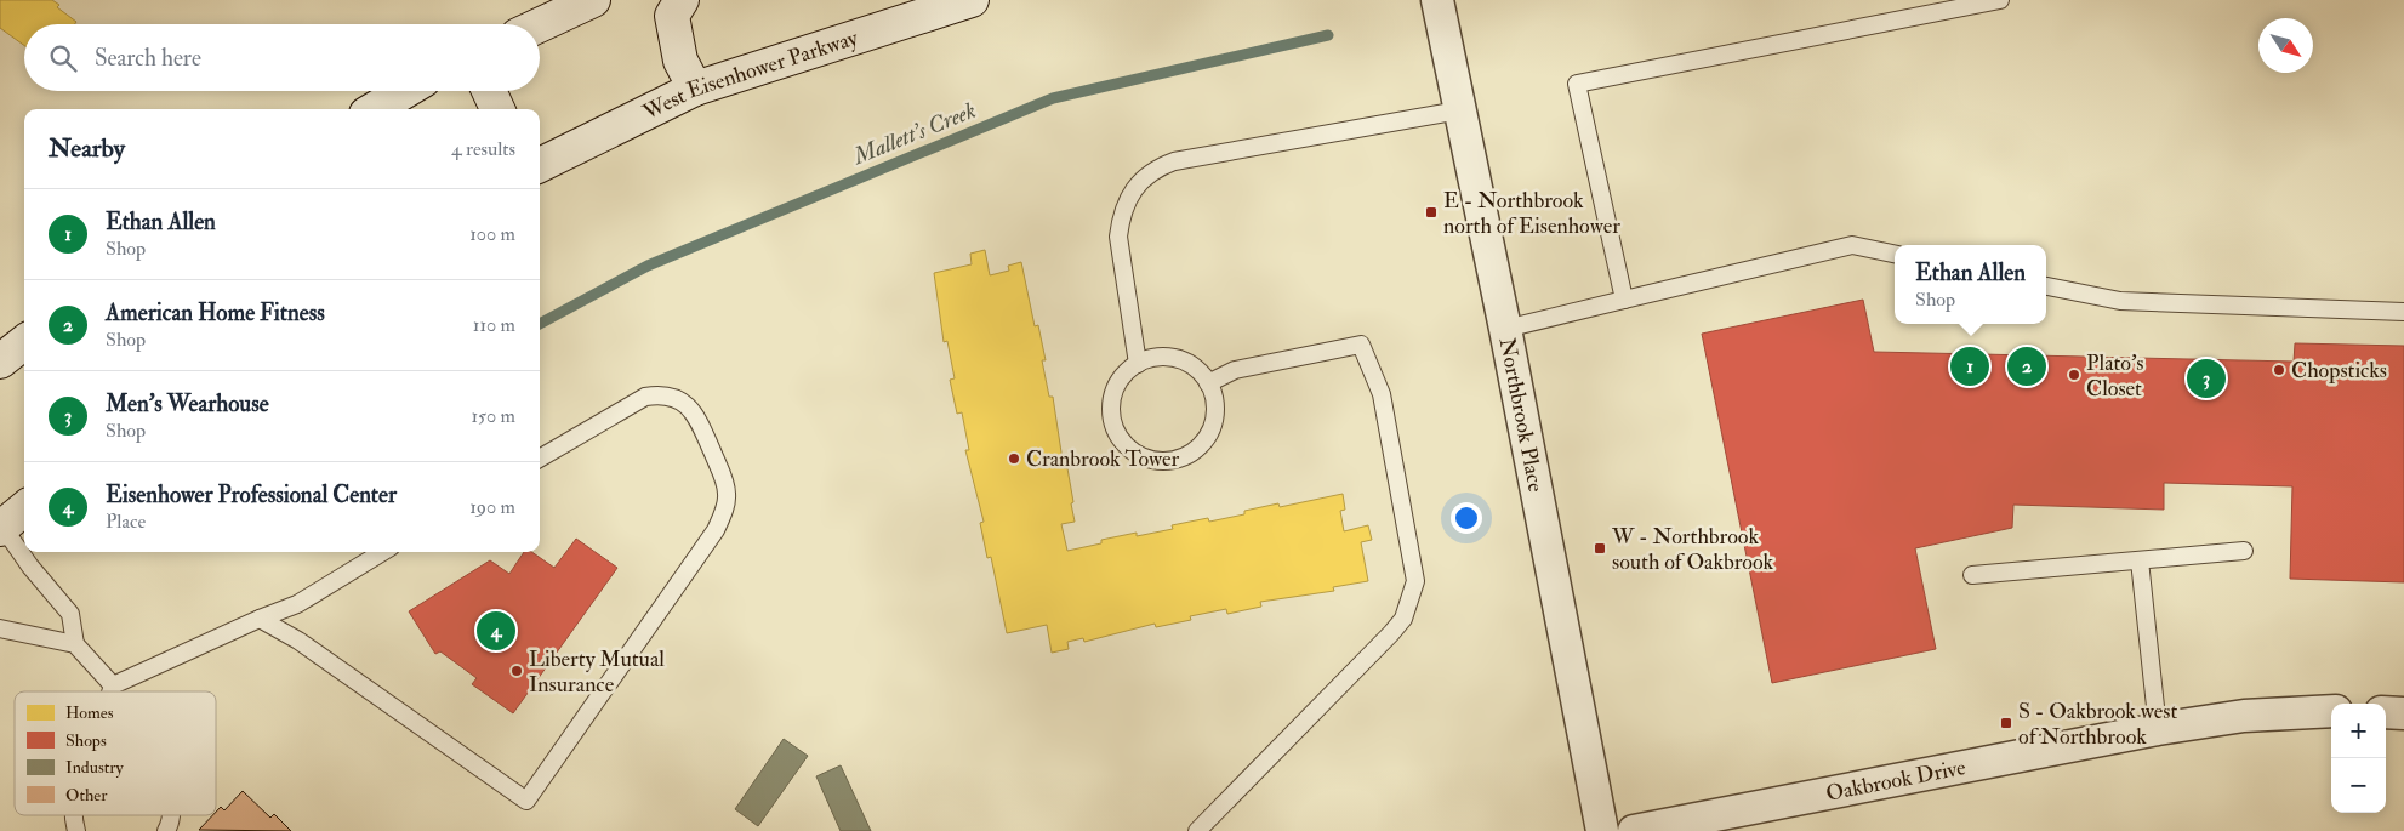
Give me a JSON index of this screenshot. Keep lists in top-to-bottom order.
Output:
{
  "streets": {
    "main road": ["West Eisenhower Parkway"],
    "street": ["Northbrook Place", "Oakbrook Drive"]
  },
  "water": ["Mallett's Creek"],
  "places": {
    "transit": ["E - Northbrook north of Eisenhower", "W - Northbrook south of Oakbrook", "S - Oakbrook west of Northbrook"],
    "other": [
      "Chopsticks",
      "Plato's Closet",
      "Cranbrook Tower",
      "Liberty Mutual Insurance"
    ]
  },
  "legend": [
    "Homes",
    "Shops",
    "Industry",
    "Other"
  ],
  "north": "bottom right",
  "page": {
    "search": "Search here",
    "heading": ["Nearby", "4 results"],
    "list": [
      {
        "mark": "1",
        "name": "Ethan Allen",
        "note": "Shop",
        "value": "100 m"
      },
      {
        "mark": "2",
        "name": "American Home Fitness",
        "note": "Shop",
        "value": "110 m"
      },
      {
        "mark": "3",
        "name": "Men's Wearhouse",
        "note": "Shop",
        "value": "150 m"
      },
      {
        "mark": "4",
        "name": "Eisenhower Professional Center",
        "note": "Place",
        "value": "190 m"
      }
    ],
    "popup": ["Ethan Allen", "Shop"],
    "pins": [
      "1",
      "2",
      "3",
      "4"
    ],
    "map_buttons": ["+", "−"]
  }
}
